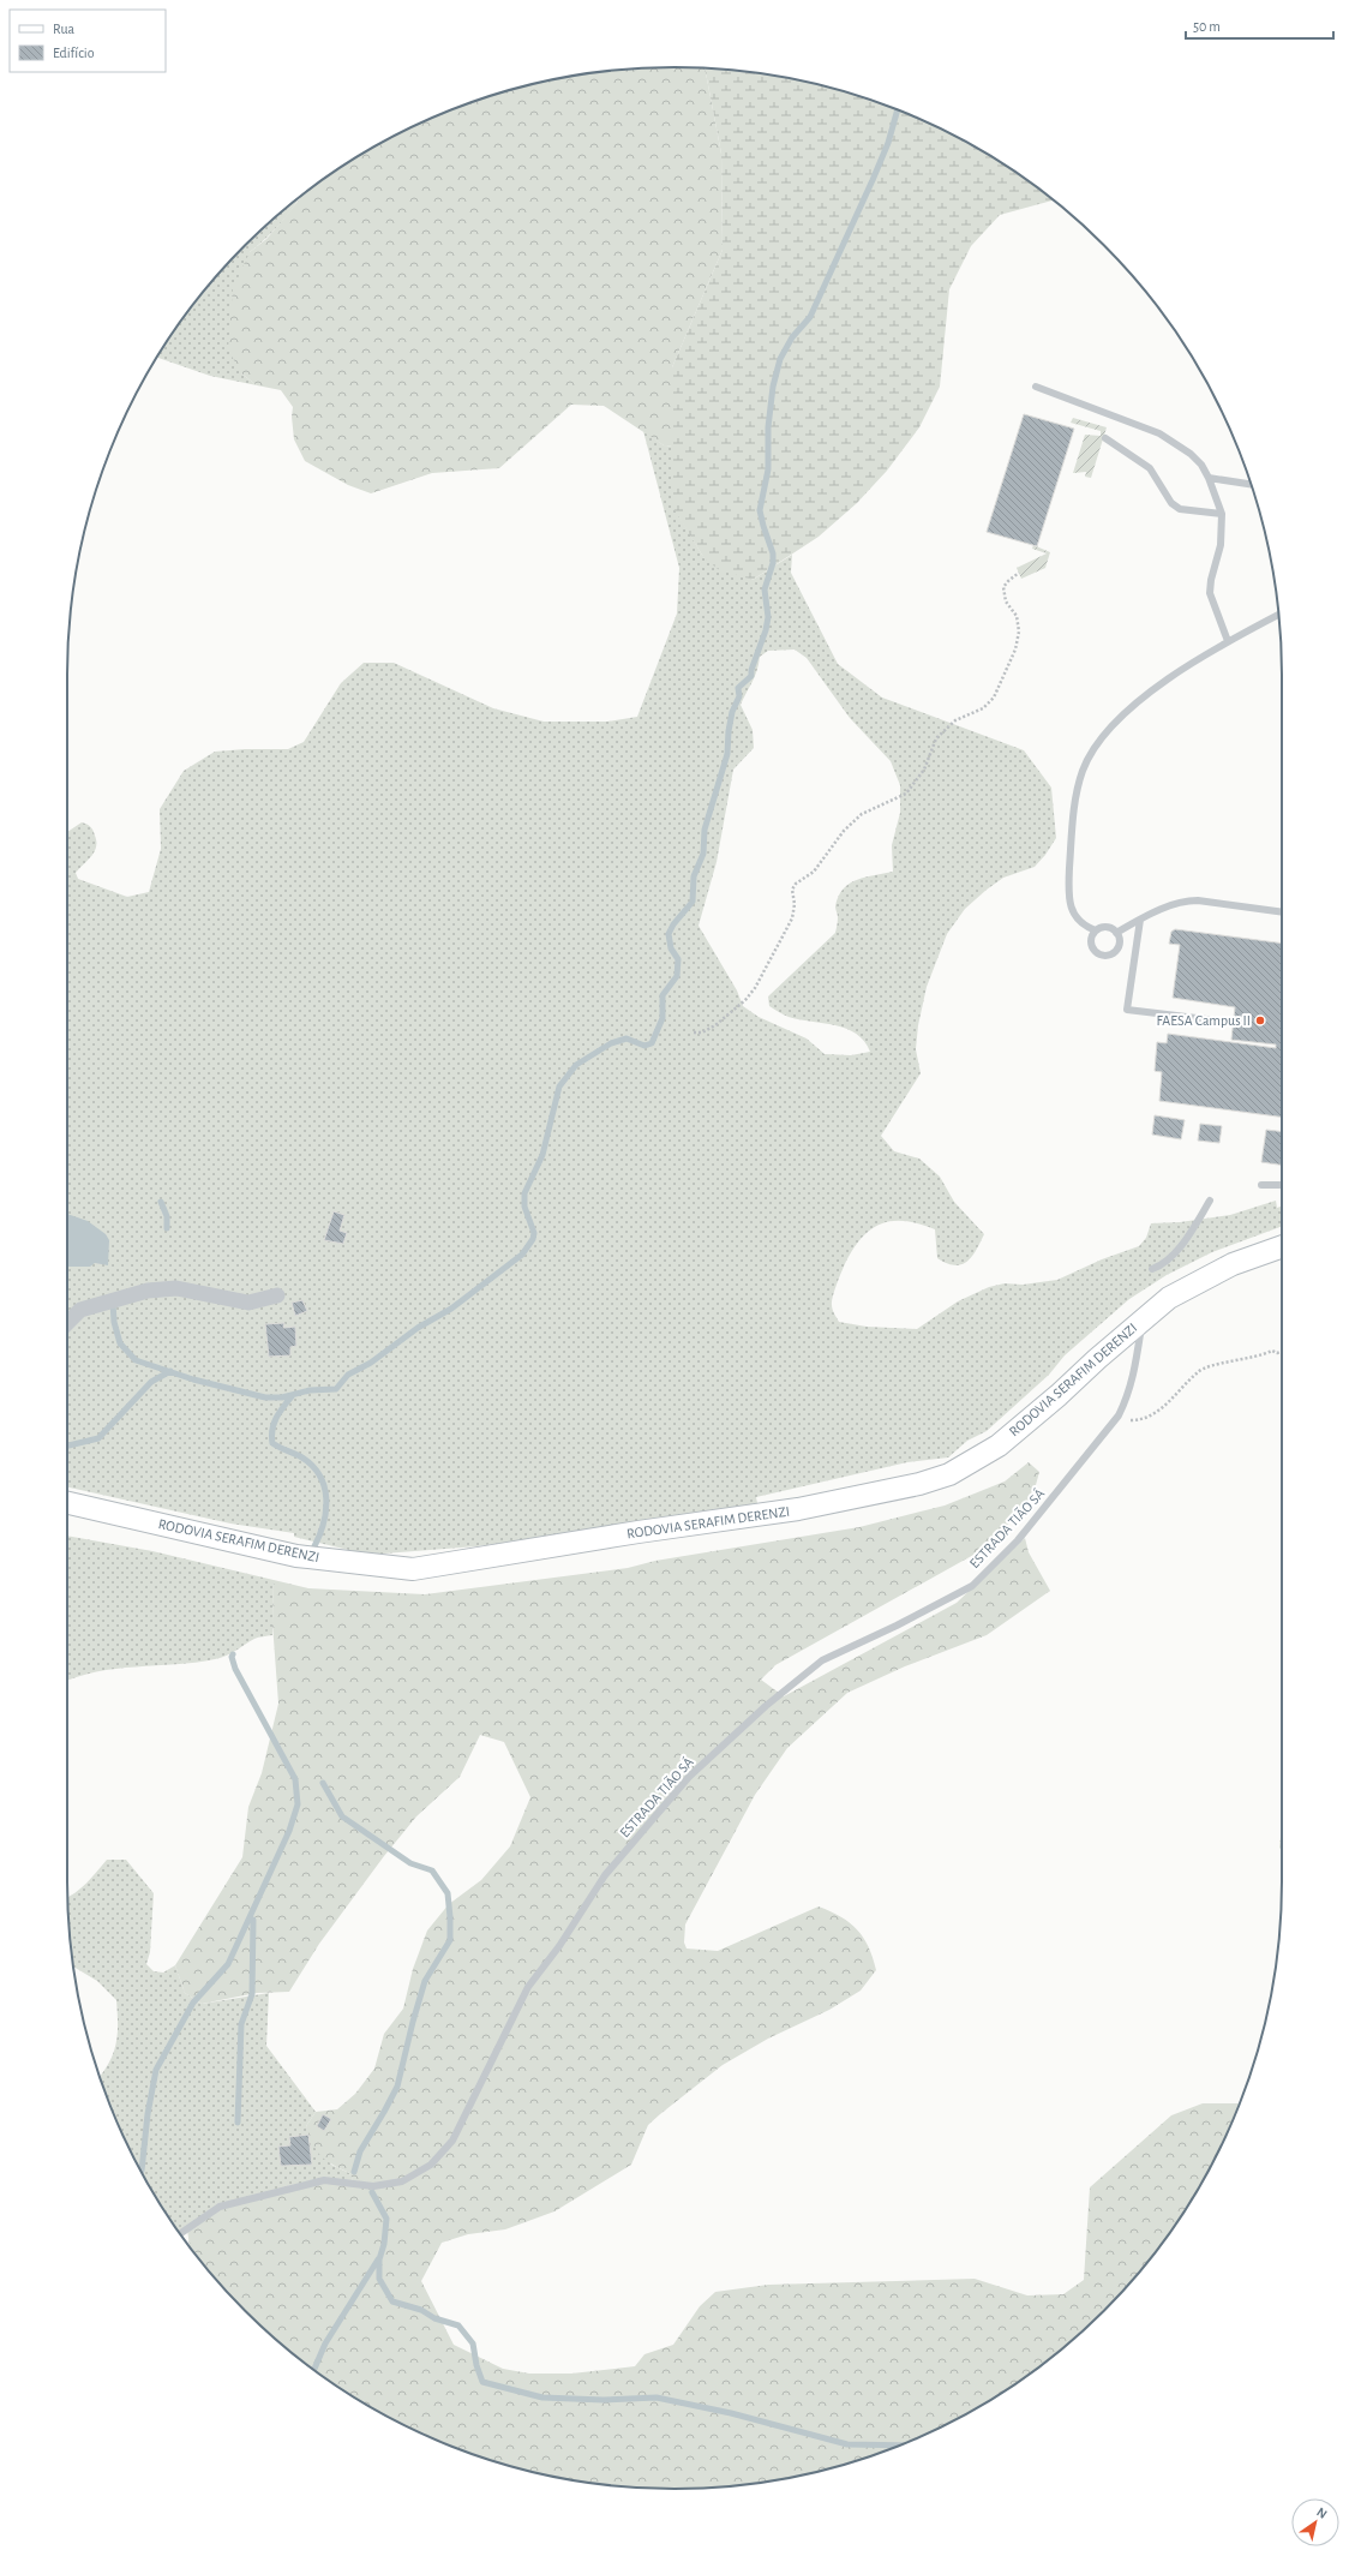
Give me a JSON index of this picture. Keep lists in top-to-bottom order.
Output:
{
  "streets": {
    "main road": ["RODOVIA SERAFIM DERENZI"],
    "lane": ["ESTRADA TIÃO SÁ"]
  },
  "crossings": [
    ["RODOVIA SERAFIM DERENZI", "ESTRADA TIÃO SÁ"]
  ],
  "places": ["FAESA Campus II"],
  "legend": ["Rua", "Edifício"],
  "scale_bar": "50 m",
  "north": "top right"
}
